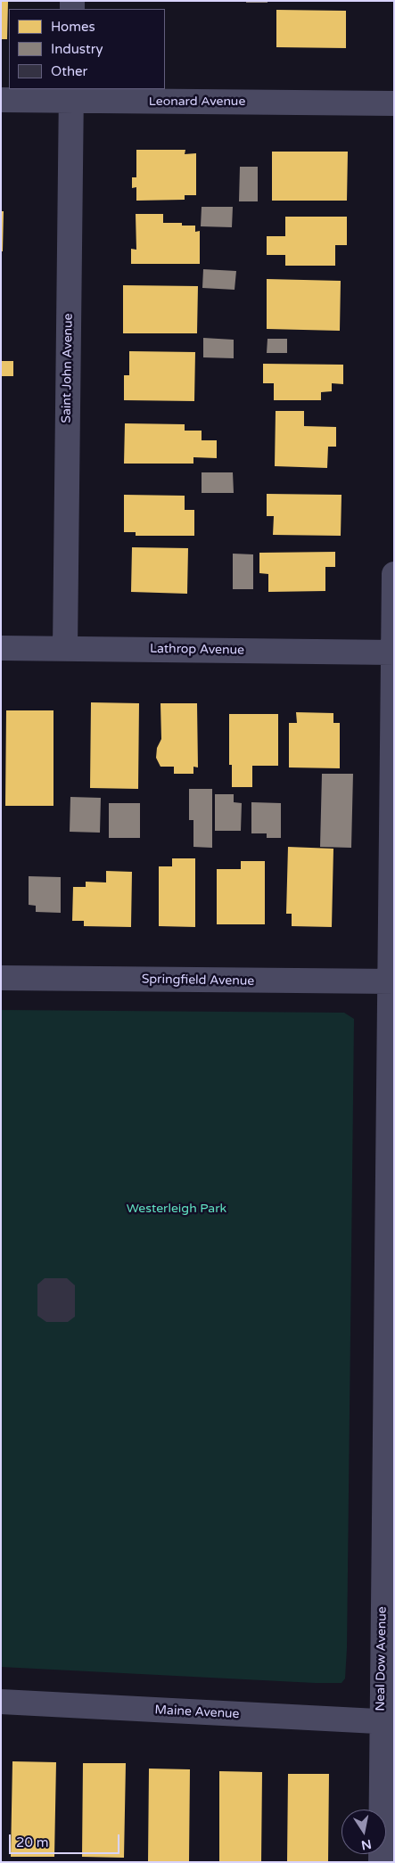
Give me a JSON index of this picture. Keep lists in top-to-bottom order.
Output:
{
  "streets": {
    "street": [
      "Leonard Avenue",
      "Saint John Avenue",
      "Lathrop Avenue",
      "Springfield Avenue",
      "Neal Dow Avenue",
      "Maine Avenue"
    ]
  },
  "crossings": [
    ["Leonard Avenue", "Saint John Avenue"],
    ["Saint John Avenue", "Lathrop Avenue"],
    ["Lathrop Avenue", "Neal Dow Avenue"],
    ["Springfield Avenue", "Neal Dow Avenue"],
    ["Neal Dow Avenue", "Maine Avenue"]
  ],
  "parks": ["Westerleigh Park"],
  "legend": ["Homes", "Industry", "Other"],
  "scale_bar": "20 m",
  "north": "bottom"
}
